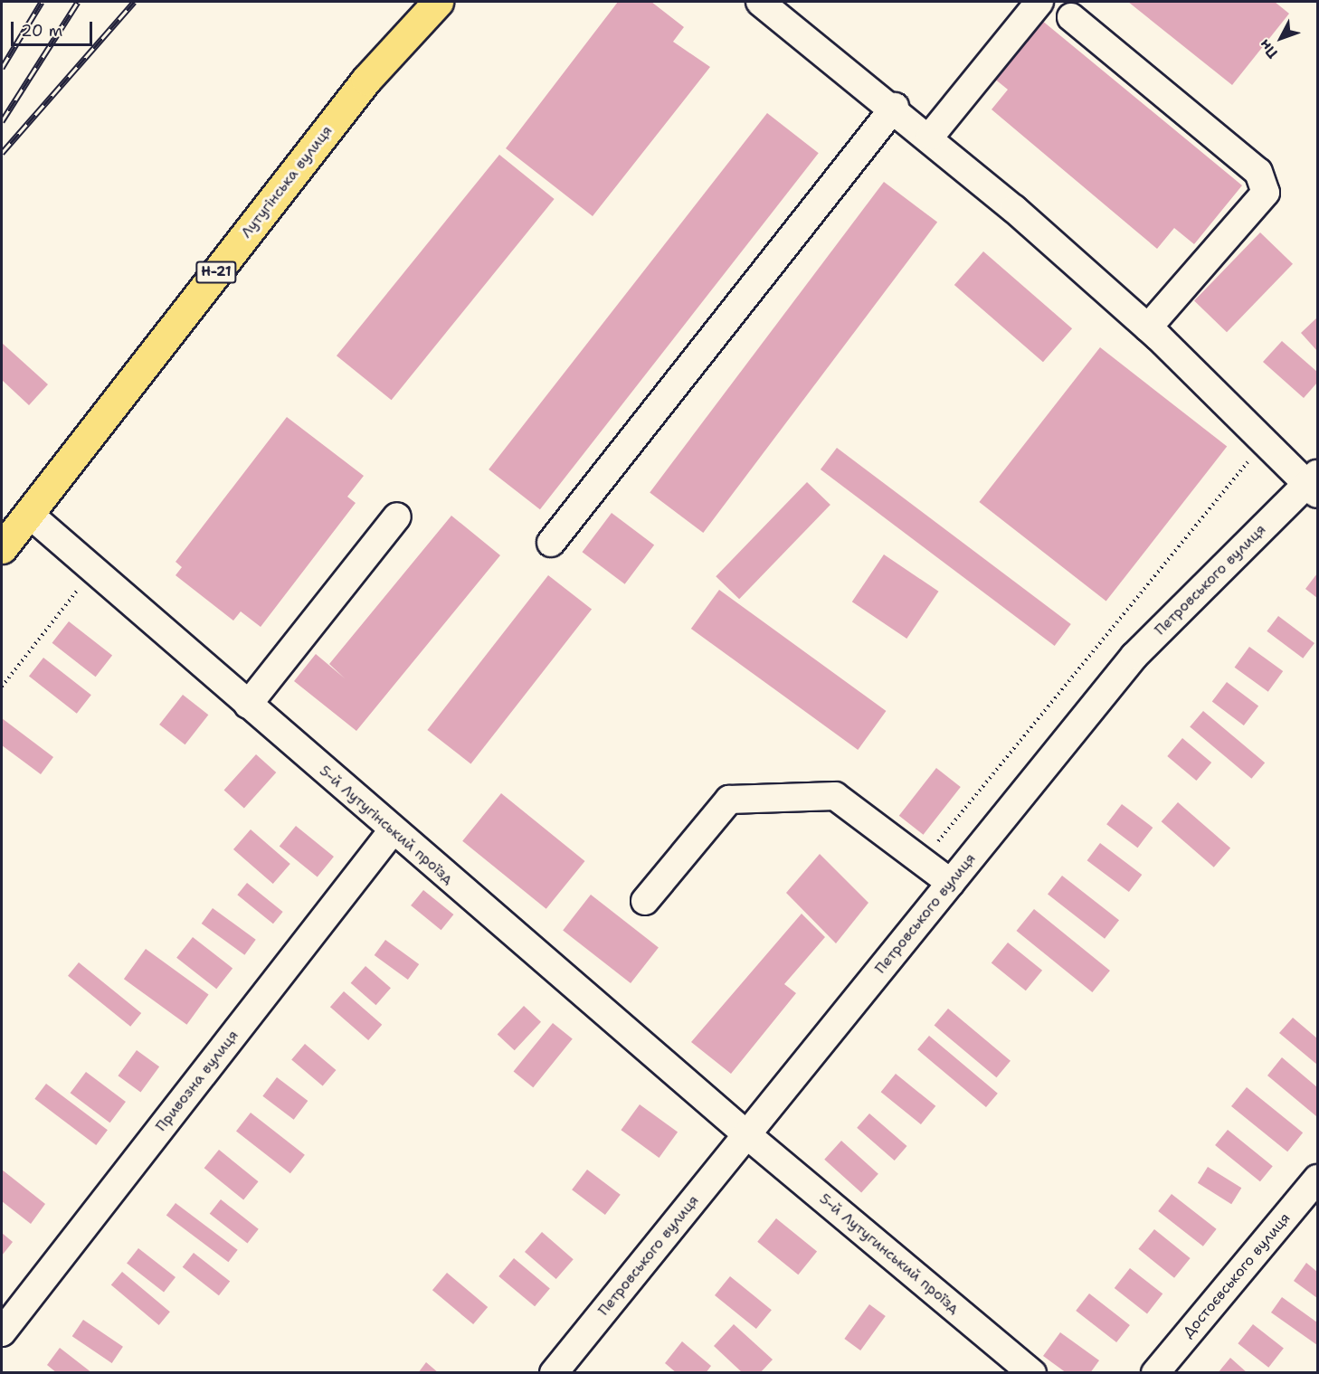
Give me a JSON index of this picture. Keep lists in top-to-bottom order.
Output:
{
  "streets": {
    "main road": ["Лутугінська вулиця", "Н-21"],
    "street": [
      "Петровського вулиця",
      "5-й Лутугінський проїзд",
      "Привозна вулиця",
      "5-й Лутугинський проїзд",
      "Достоєвського вулиця"
    ]
  },
  "crossings": [
    ["Лутугінська вулиця", "5-й Лутугінський проїзд"],
    ["Петровського вулиця", "5-й Лутугінський проїзд"],
    ["Петровського вулиця", "5-й Лутугинський проїзд"],
    ["5-й Лутугінський проїзд", "Привозна вулиця"],
    ["5-й Лутугінський проїзд", "5-й Лутугинський проїзд"]
  ],
  "scale_bar": "20 m",
  "north": "bottom left"
}
